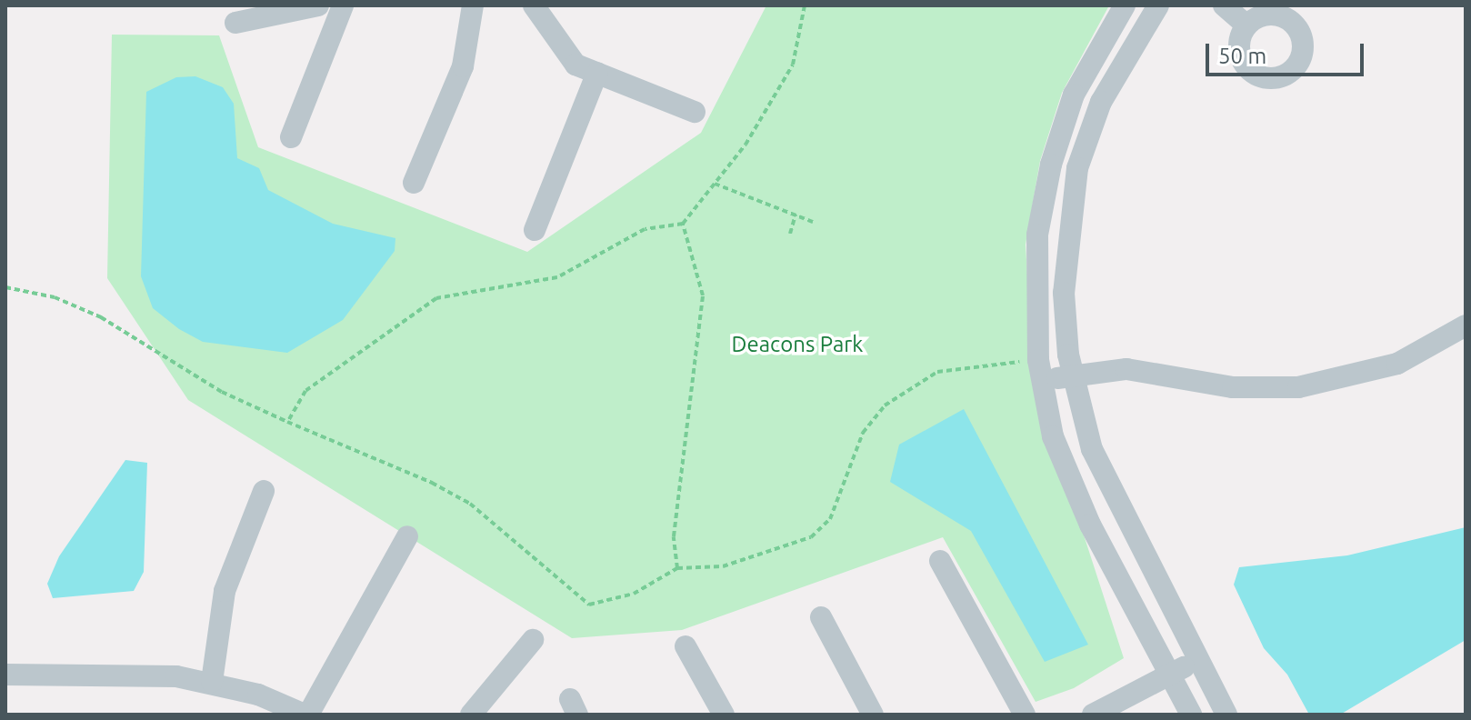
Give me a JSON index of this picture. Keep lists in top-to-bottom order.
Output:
{
  "parks": ["Deacons Park"],
  "scale_bar": "50 m"
}
